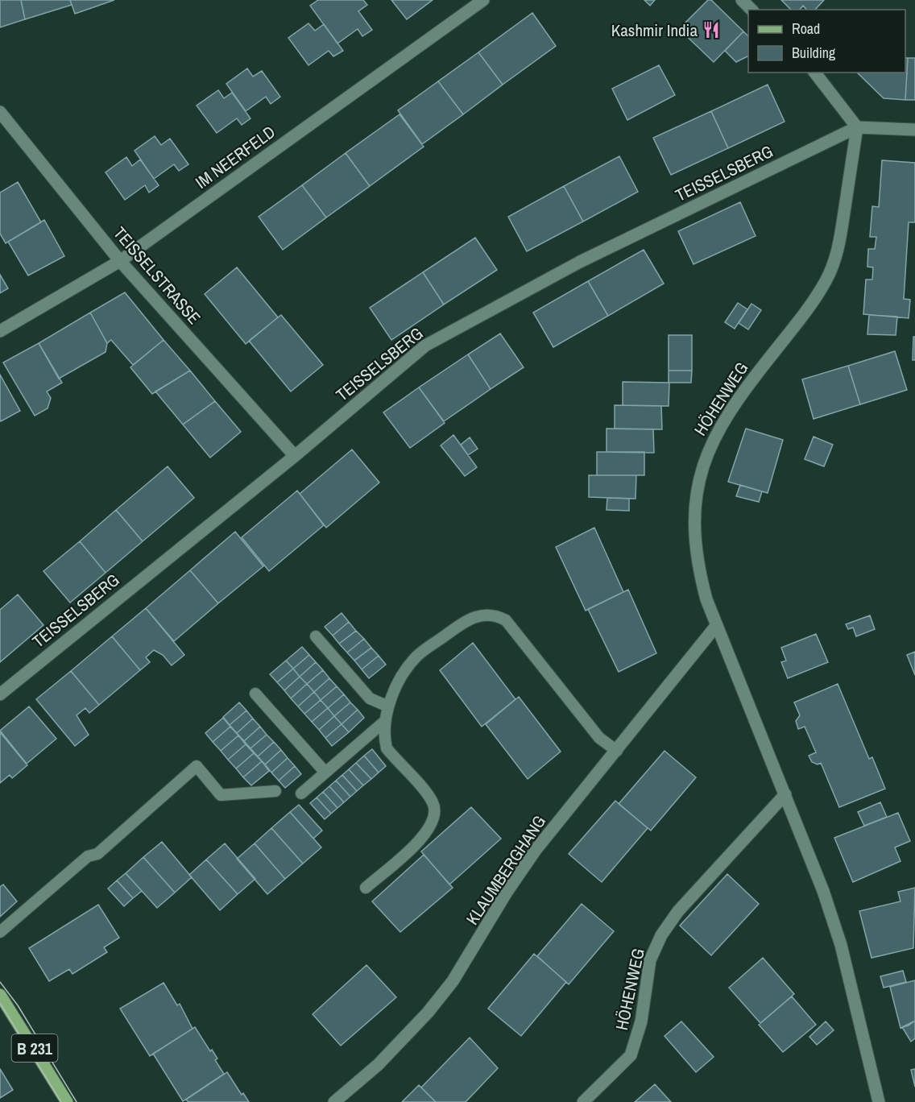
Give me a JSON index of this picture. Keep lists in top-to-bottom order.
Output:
{
  "streets": {
    "main road": ["B 231"],
    "street": [
      "IM NEERFELD",
      "TEISSELSBERG",
      "TEISSELSTRASSE",
      "HÖHENWEG",
      "KLAUMBERGHANG"
    ]
  },
  "crossings": [
    ["IM NEERFELD", "TEISSELSTRASSE"],
    ["TEISSELSBERG", "TEISSELSTRASSE"],
    ["TEISSELSBERG", "HÖHENWEG"],
    ["HÖHENWEG", "KLAUMBERGHANG"]
  ],
  "places": {
    "restaurant": ["Kashmir India"]
  },
  "legend": ["Road", "Building"]
}
